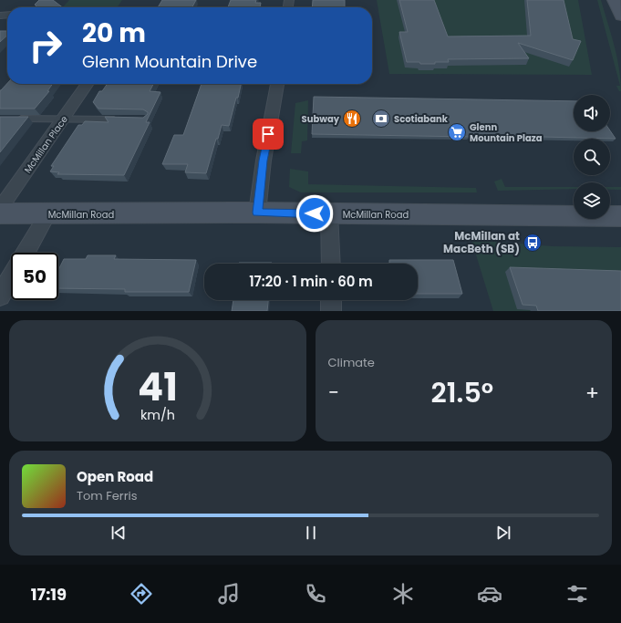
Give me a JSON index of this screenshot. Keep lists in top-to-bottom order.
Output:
{
  "streets": {
    "main road": ["McMillan Road"],
    "street": ["McMillan Place"]
  },
  "places": {
    "restaurant": ["Subway"],
    "bank": ["Scotiabank"],
    "supermarket": ["Glenn Mountain Plaza"],
    "bus stop": ["McMillan at MacBeth (SB)"]
  },
  "page": {
    "turn": ["20 m", "Glenn Mountain Drive"],
    "limit": "50",
    "trip": "17:20 · 1 min · 60 m",
    "tile": "Climate",
    "heat": ["−", "21.5°", "+"],
    "song": ["Open Road", "Tom Ferris"],
    "tabs": "17:19",
    "gauge": ["41", "km/h"]
  }
}
